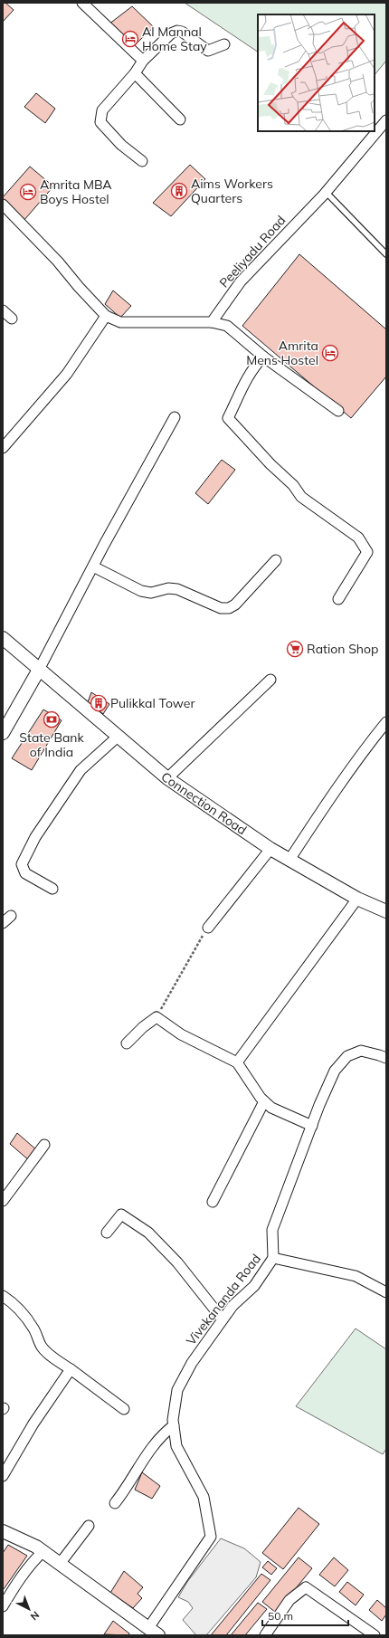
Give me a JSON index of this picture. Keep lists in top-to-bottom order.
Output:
{
  "streets": {
    "street": ["Peeliyadu Road", "Connection Road", "Vivekananda Road"]
  },
  "places": {
    "hotel": ["Al Mannal Home Stay", "Amrita MBA Boys Hostel", "Amrita Mens Hostel"],
    "building": ["Aims Workers Quarters", "Pulikkal Tower"],
    "supermarket": ["Ration Shop"],
    "bank": ["State Bank of India"]
  },
  "scale_bar": "50 m",
  "north": "bottom right"
}
